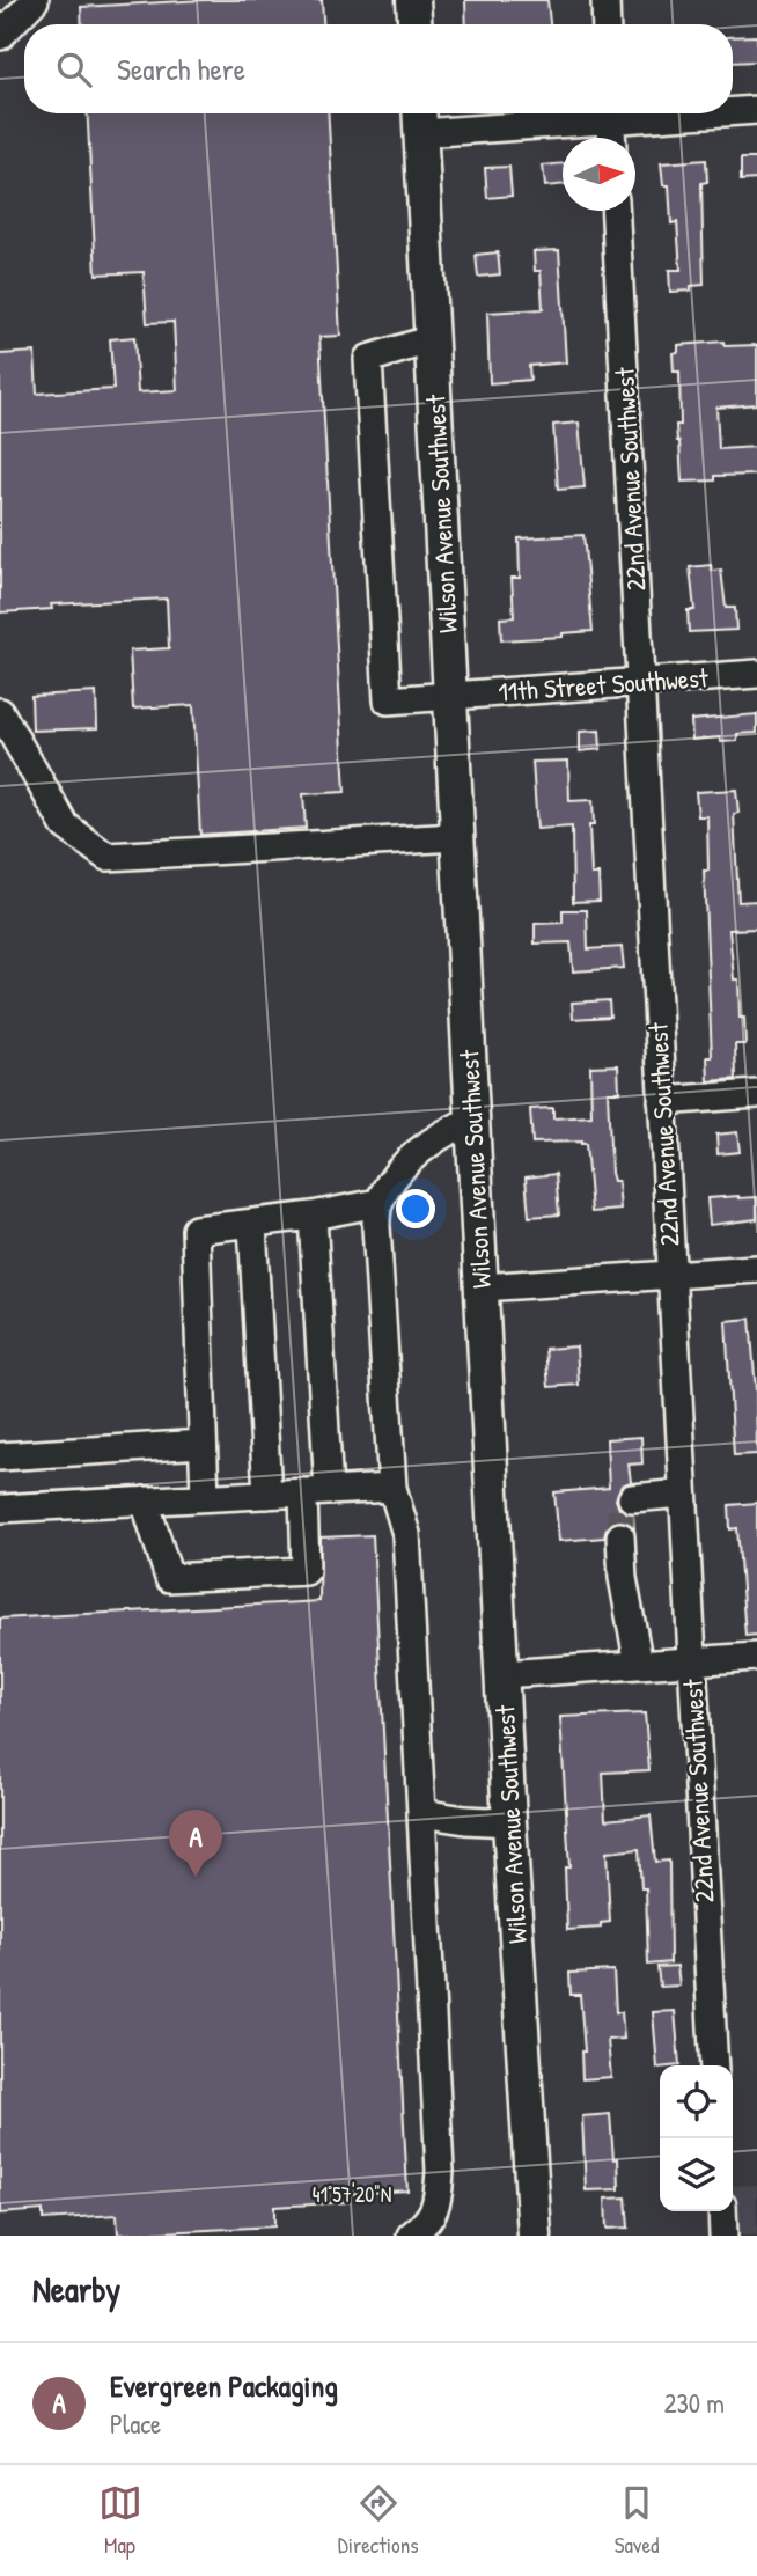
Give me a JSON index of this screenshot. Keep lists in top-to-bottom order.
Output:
{
  "streets": {
    "main road": ["Wilson Avenue Southwest"],
    "street": ["22nd Avenue Southwest", "11th Street Southwest"]
  },
  "crossings": [
    ["22nd Avenue Southwest", "11th Street Southwest"],
    ["Wilson Avenue Southwest", "11th Street Southwest"]
  ],
  "north": "right",
  "page": {
    "search": "Search here",
    "pins": "A",
    "heading": "Nearby",
    "list": [
      {
        "mark": "A",
        "name": "Evergreen Packaging",
        "note": "Place",
        "value": "230 m"
      }
    ],
    "nav": ["Map", "Directions", "Saved"]
  },
  "coordinates": ["41°57'20\"N"]
}
